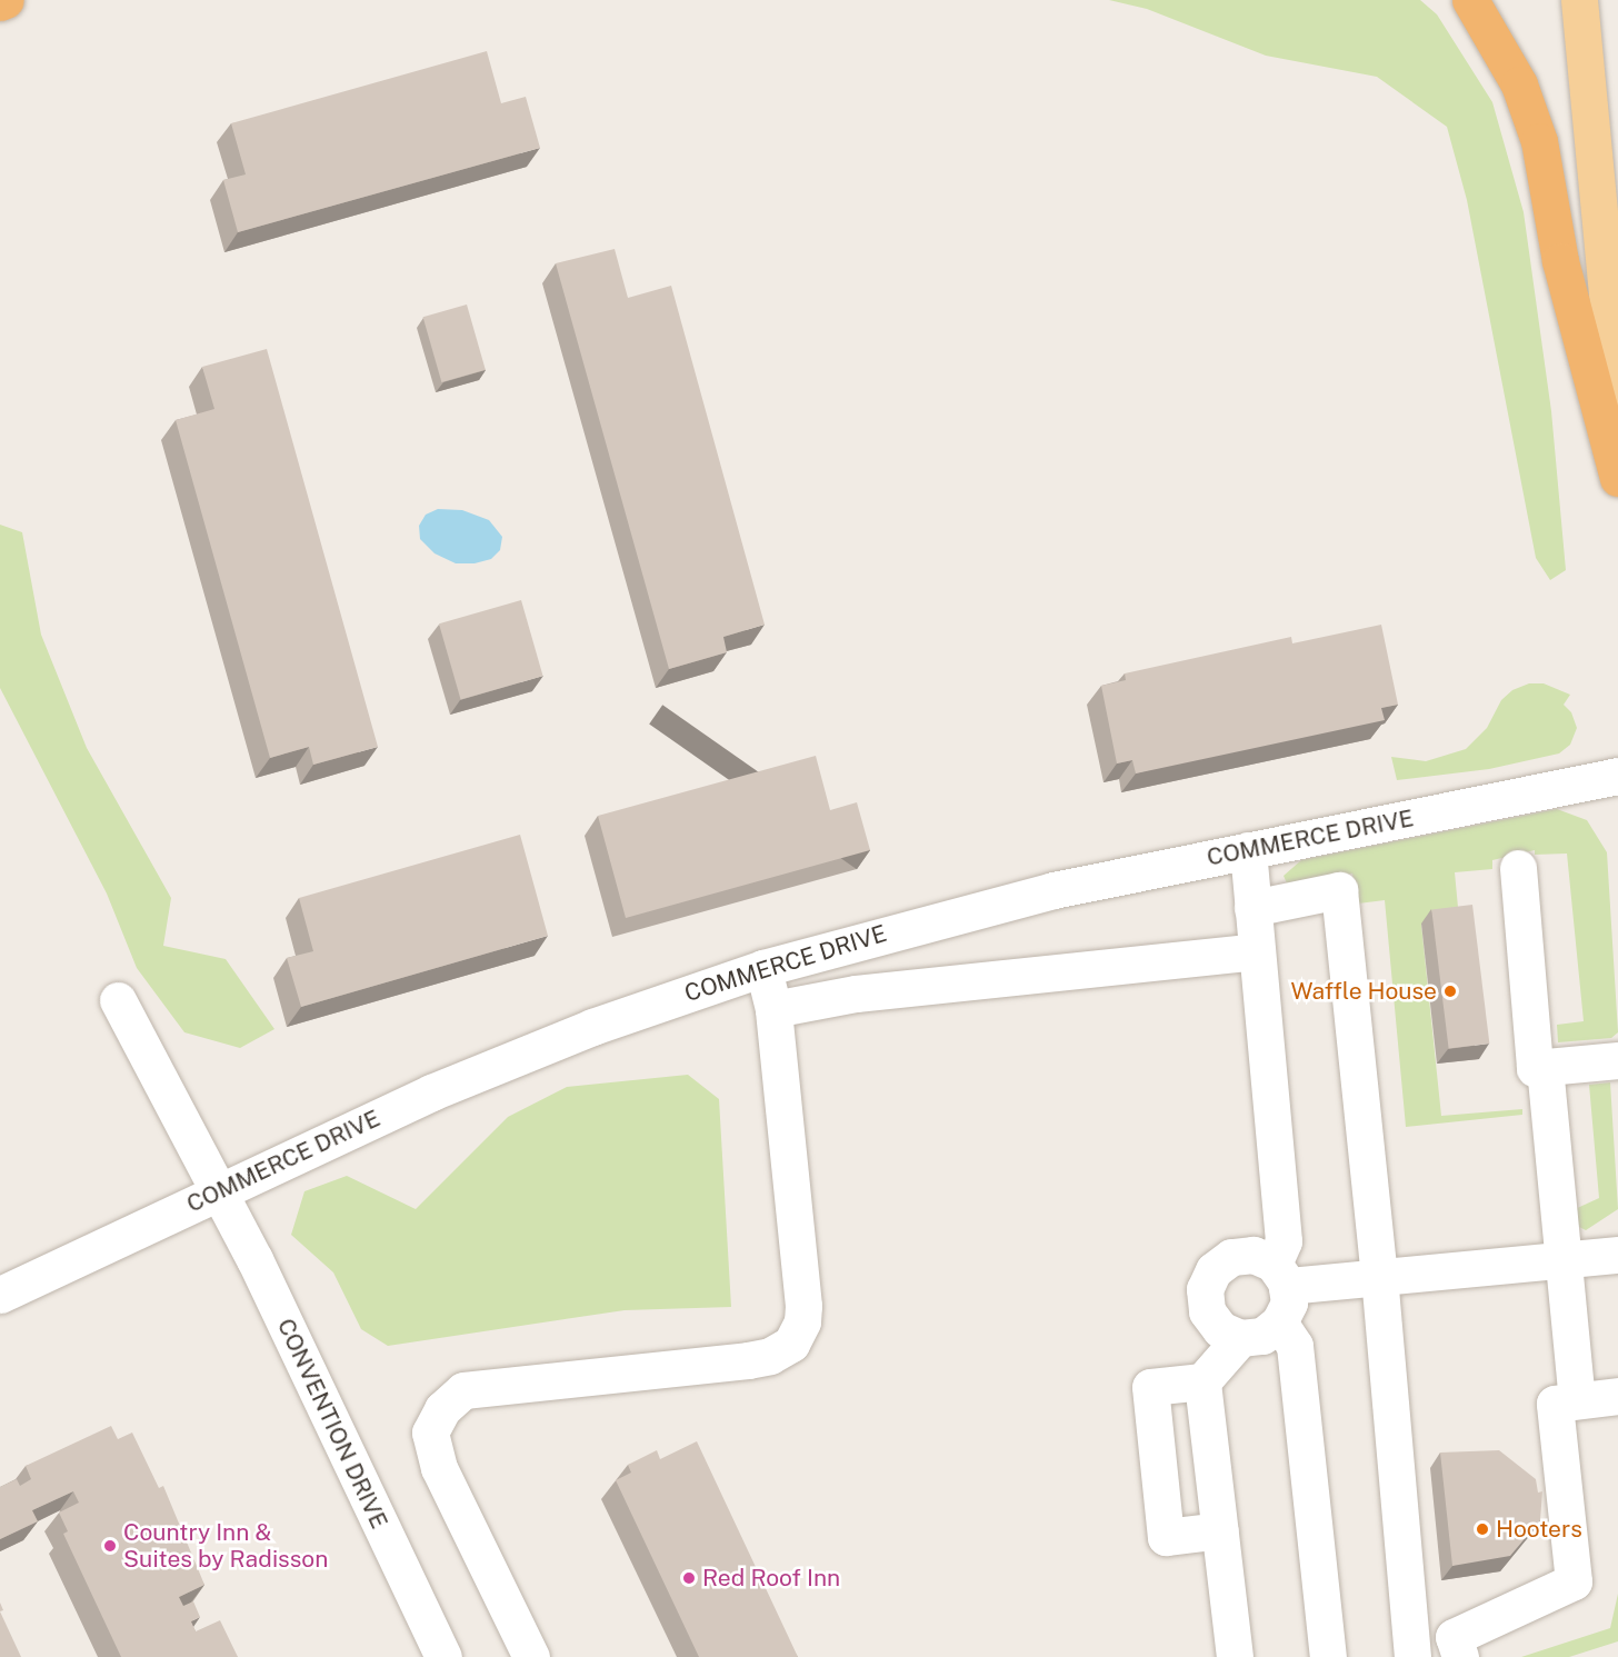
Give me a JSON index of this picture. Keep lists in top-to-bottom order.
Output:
{
  "streets": {
    "street": ["COMMERCE DRIVE", "CONVENTION DRIVE"]
  },
  "crossings": [
    ["COMMERCE DRIVE", "CONVENTION DRIVE"]
  ],
  "places": [
    "Waffle House",
    "Hooters",
    "Country Inn & Suites by Radisson",
    "Red Roof Inn"
  ]
}
